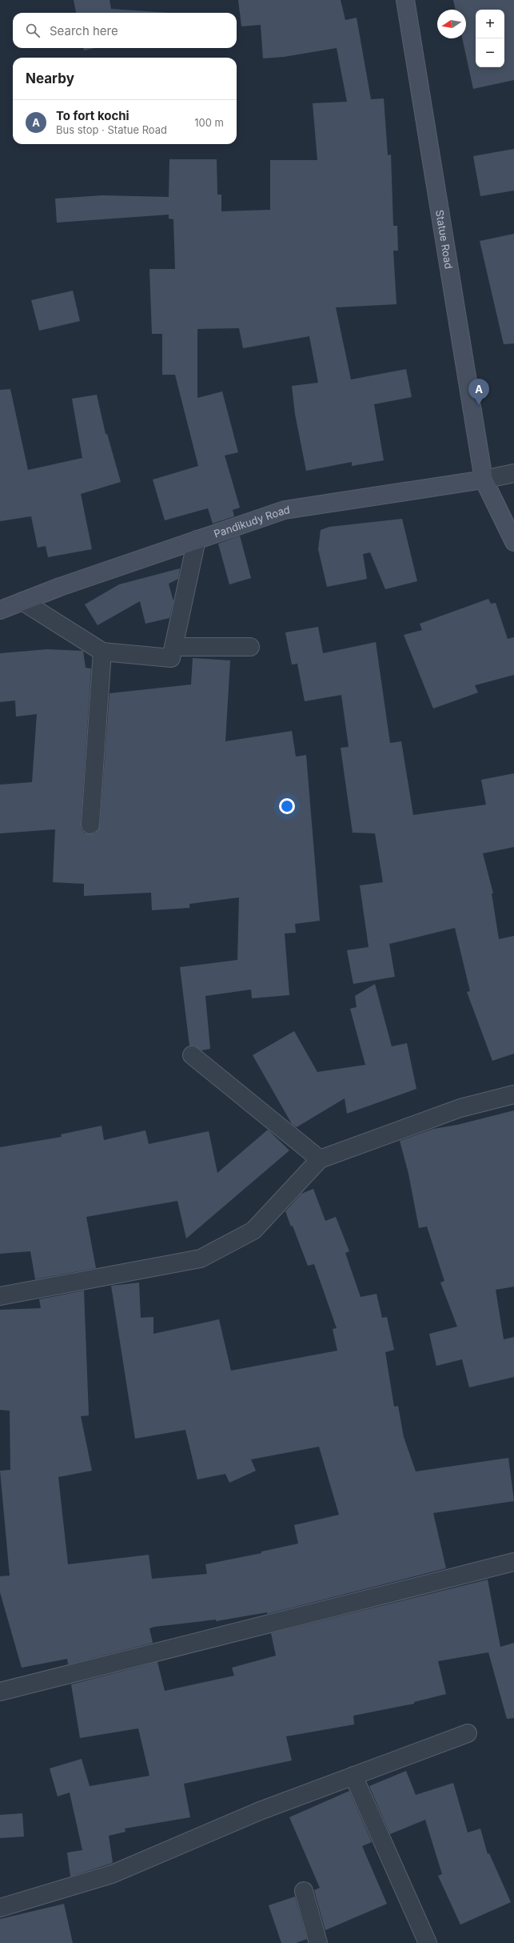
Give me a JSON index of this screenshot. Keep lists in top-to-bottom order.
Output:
{
  "streets": {
    "main road": ["Statue Road", "Pandikudy Road"]
  },
  "crossings": [
    ["Statue Road", "Pandikudy Road"]
  ],
  "north": "left",
  "page": {
    "map_buttons": ["+", "−"],
    "search": "Search here",
    "heading": "Nearby",
    "list": [
      {
        "mark": "A",
        "name": "To fort kochi",
        "note": "Bus stop · Statue Road",
        "value": "100 m"
      }
    ],
    "pins": "A"
  }
}
